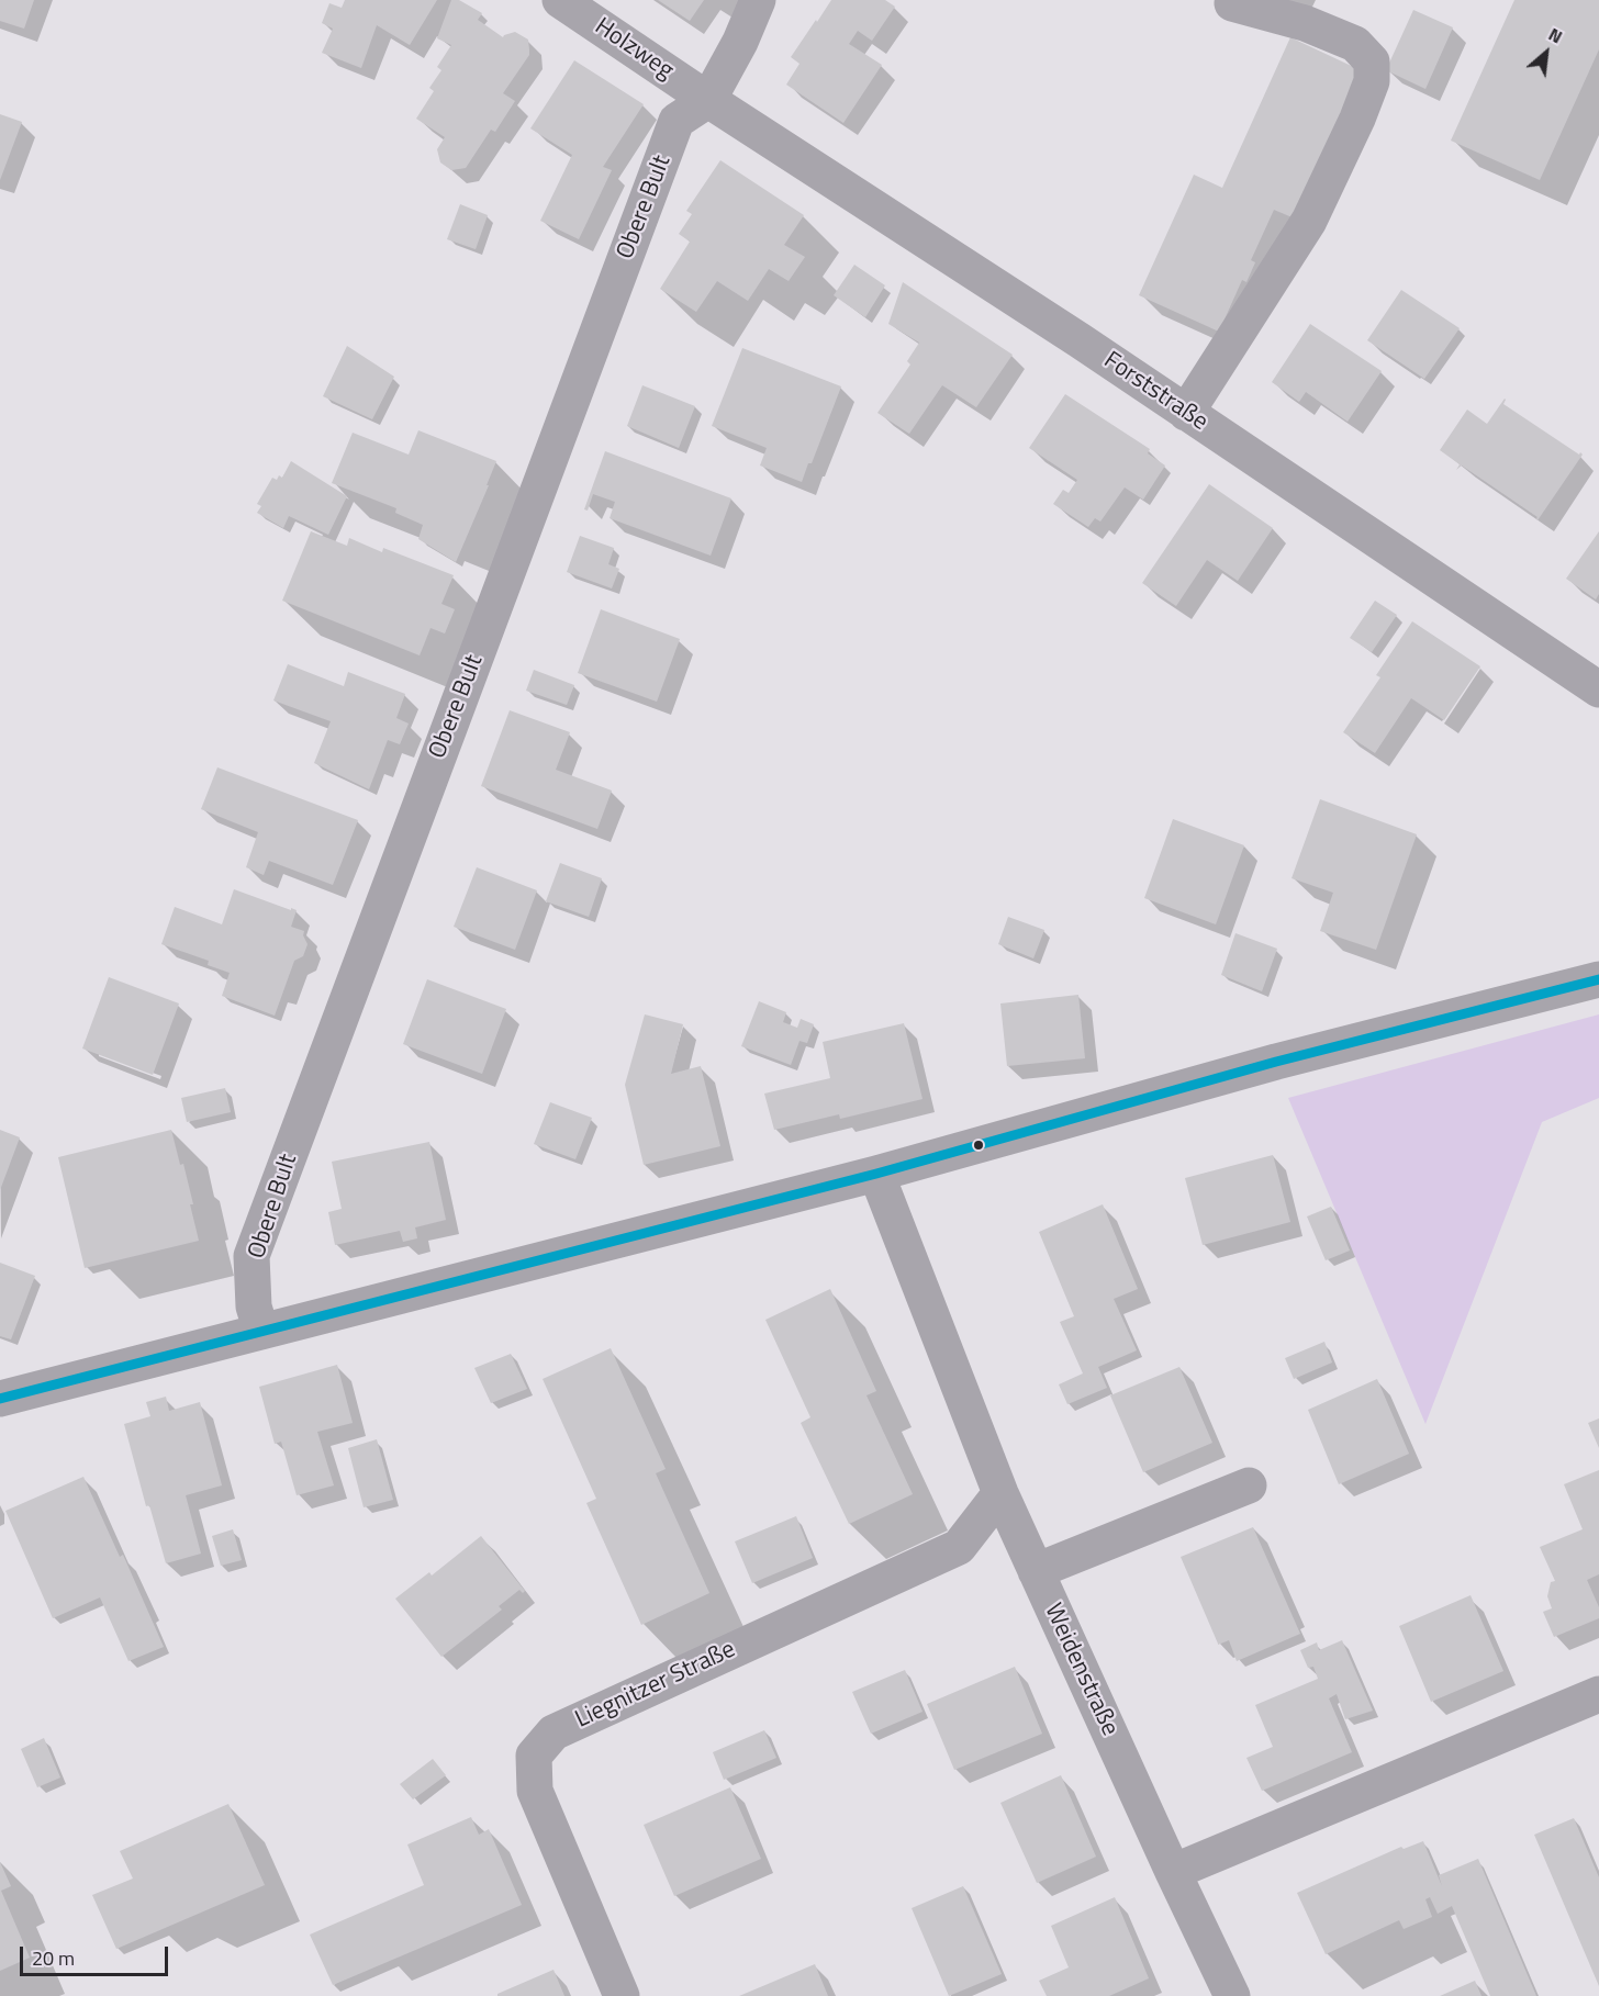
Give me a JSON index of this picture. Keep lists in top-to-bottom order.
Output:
{
  "streets": {
    "street": [
      "Holzweg",
      "Obere Bult",
      "Forststraße",
      "Weidenstraße",
      "Liegnitzer Straße"
    ]
  },
  "crossings": [
    ["Holzweg", "Obere Bult"],
    ["Holzweg", "Forststraße"],
    ["Obere Bult", "Forststraße"],
    ["Weidenstraße", "Liegnitzer Straße"]
  ],
  "scale_bar": "20 m",
  "north": "top right"
}
